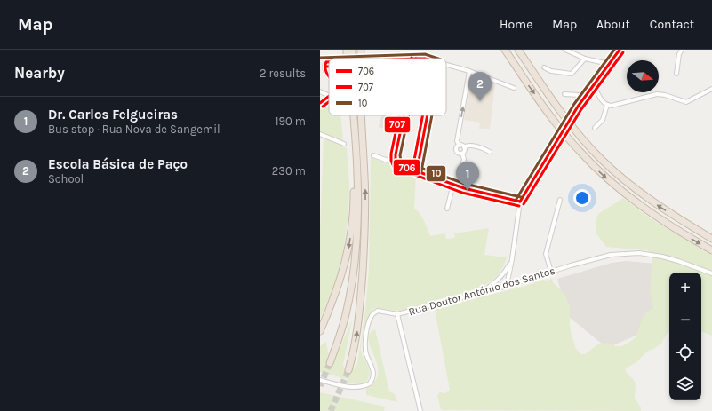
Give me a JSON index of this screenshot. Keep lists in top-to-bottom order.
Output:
{
  "streets": {
    "street": ["Rua Doutor António dos Santos"]
  },
  "lines": ["transit line 706", "transit line 10", "transit line 707"],
  "legend": ["706", "707", "10"],
  "north": "right",
  "page": {
    "header": "Map",
    "nav": [
      "Home",
      "Map",
      "About",
      "Contact"
    ],
    "heading": ["Nearby", "2 results"],
    "pins": ["2", "1"],
    "list": [
      {
        "mark": "1",
        "name": "Dr. Carlos Felgueiras",
        "note": "Bus stop · Rua Nova de Sangemil",
        "value": "190 m"
      },
      {
        "mark": "2",
        "name": "Escola Básica de Paço",
        "note": "School",
        "value": "230 m"
      }
    ],
    "map_buttons": ["+", "−"]
  }
}
